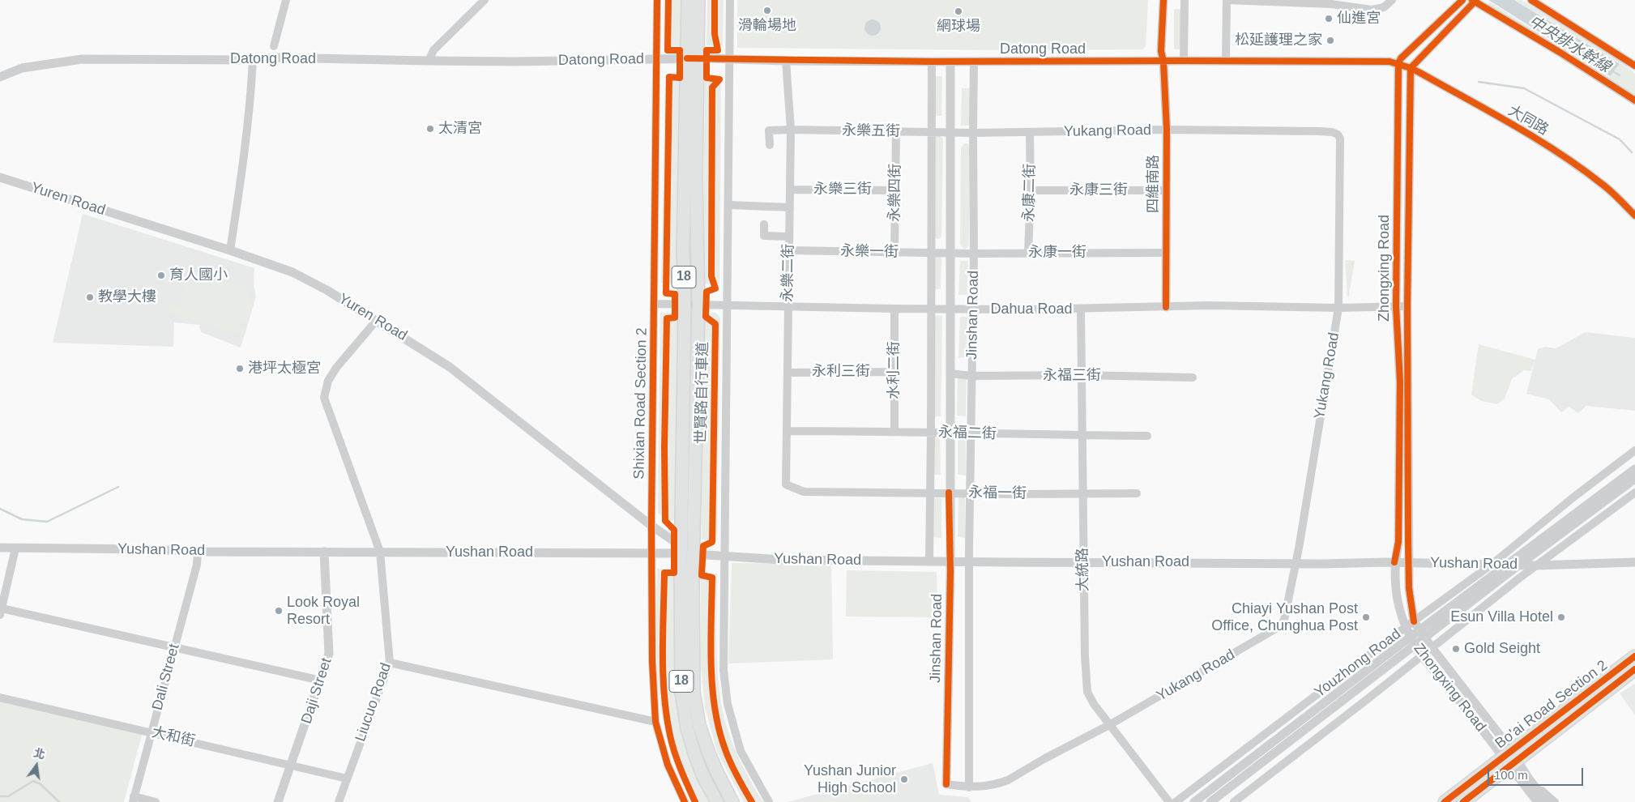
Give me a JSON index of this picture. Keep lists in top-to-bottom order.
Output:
{
  "streets": {
    "main road": ["18", "Bo'ai Road Section 2"],
    "street": [
      "Datong Road",
      "大同路",
      "永樂五街",
      "Yukang Road",
      "四維南路",
      "永樂三街",
      "永康三街",
      "永樂四街",
      "永康二街",
      "Yuren Road",
      "永樂一街",
      "永康一街",
      "Zhongxing Road",
      "永樂二街",
      "Dahua Road",
      "Jinshan Road",
      "水利二街",
      "永利三街",
      "永福三街",
      "Shixian Road Section 2",
      "永福二街",
      "永福一街",
      "Yushan Road",
      "大統路",
      "Youzhong Road",
      "Dali Street",
      "Daji Street",
      "Liucuo Road",
      "大和街"
    ],
    "cycle path": ["世賢路自行車道"]
  },
  "crossings": [
    ["Datong Road", "大同路"],
    ["Datong Road", "四維南路"],
    ["Datong Road", "Zhongxing Road"],
    ["Datong Road", "永樂二街"],
    ["Datong Road", "18"],
    ["Datong Road", "Jinshan Road"],
    ["Datong Road", "Shixian Road Section 2"],
    ["大同路", "Zhongxing Road"],
    ["永樂五街", "Yukang Road"],
    ["永樂五街", "永樂四街"],
    ["永樂五街", "永樂二街"],
    ["永樂五街", "Jinshan Road"],
    ["Yukang Road", "四維南路"],
    ["Yukang Road", "永康二街"],
    ["Yukang Road", "Dahua Road"],
    ["Yukang Road", "Jinshan Road"],
    ["Yukang Road", "Yushan Road"],
    ["Yukang Road", "大統路"],
    ["四維南路", "永康三街"],
    ["四維南路", "永康一街"],
    ["四維南路", "Dahua Road"],
    ["永樂三街", "永樂四街"],
    ["永樂三街", "永樂二街"],
    ["永康三街", "永康二街"],
    ["永樂四街", "永樂一街"],
    ["永康二街", "永康一街"],
    ["Yuren Road", "18"],
    ["Yuren Road", "Shixian Road Section 2"],
    ["Yuren Road", "Yushan Road"],
    ["Yuren Road", "Liucuo Road"],
    ["永樂一街", "永康一街"],
    ["永樂一街", "永樂二街"],
    ["永樂一街", "Jinshan Road"],
    ["永康一街", "Jinshan Road"],
    ["Zhongxing Road", "Dahua Road"],
    ["Zhongxing Road", "Yushan Road"],
    ["Zhongxing Road", "Youzhong Road"],
    ["Zhongxing Road", "Bo'ai Road Section 2"],
    ["永樂二街", "Dahua Road"],
    ["永樂二街", "永利三街"],
    ["永樂二街", "永福二街"],
    ["永樂二街", "永福一街"],
    ["18", "Dahua Road"],
    ["18", "Yushan Road"],
    ["Dahua Road", "Jinshan Road"],
    ["Dahua Road", "水利二街"],
    ["Dahua Road", "Shixian Road Section 2"],
    ["Dahua Road", "大統路"],
    ["Jinshan Road", "永福三街"],
    ["Jinshan Road", "永福二街"],
    ["Jinshan Road", "永福一街"],
    ["Jinshan Road", "Yushan Road"],
    ["水利二街", "永利三街"],
    ["水利二街", "永福二街"],
    ["永福三街", "大統路"],
    ["Shixian Road Section 2", "Yushan Road"],
    ["永福二街", "大統路"],
    ["永福一街", "大統路"],
    ["Yushan Road", "大統路"],
    ["Yushan Road", "Youzhong Road"],
    ["Yushan Road", "Dali Street"],
    ["Yushan Road", "Daji Street"],
    ["Yushan Road", "Liucuo Road"],
    ["Dali Street", "大和街"],
    ["Daji Street", "大和街"],
    ["Liucuo Road", "大和街"]
  ],
  "water": ["中央排水幹線"],
  "places": [
    "滑輪場地",
    "網球場",
    "仙進宮",
    "松延護理之家",
    "太清宮",
    "育人國小",
    "教學大樓",
    "港坪太極宮",
    "Look Royal Resort",
    "Chiayi Yushan Post Office, Chunghua Post",
    "Esun Villa Hotel",
    "Gold Seight",
    "Yushan Junior High School"
  ],
  "scale_bar": "100 m",
  "north": "top"
}
